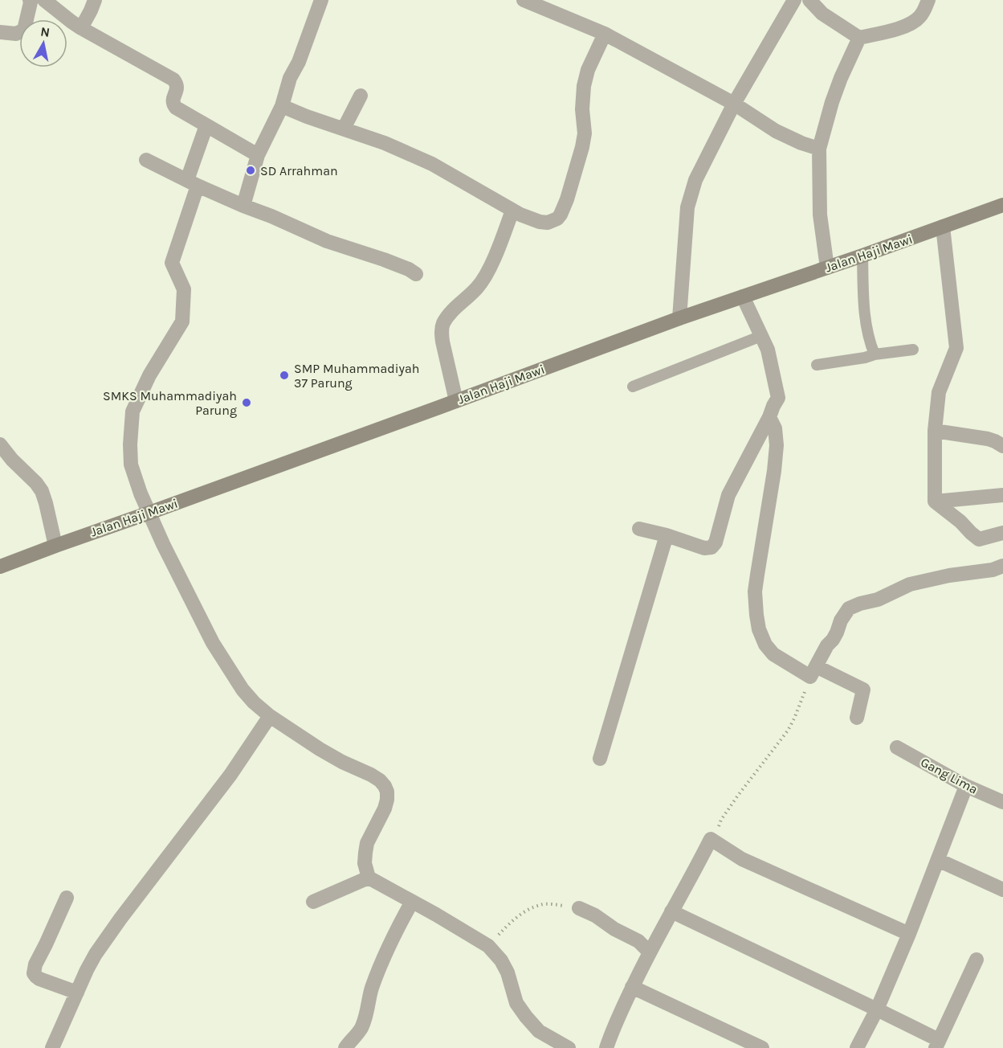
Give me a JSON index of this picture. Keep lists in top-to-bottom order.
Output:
{
  "streets": {
    "street": ["Jalan Haji Mawi", "Gang Lima"]
  },
  "places": ["SD Arrahman", "SMP Muhammadiyah 37 Parung", "SMKS Muhammadiyah Parung"],
  "north": "top"
}
